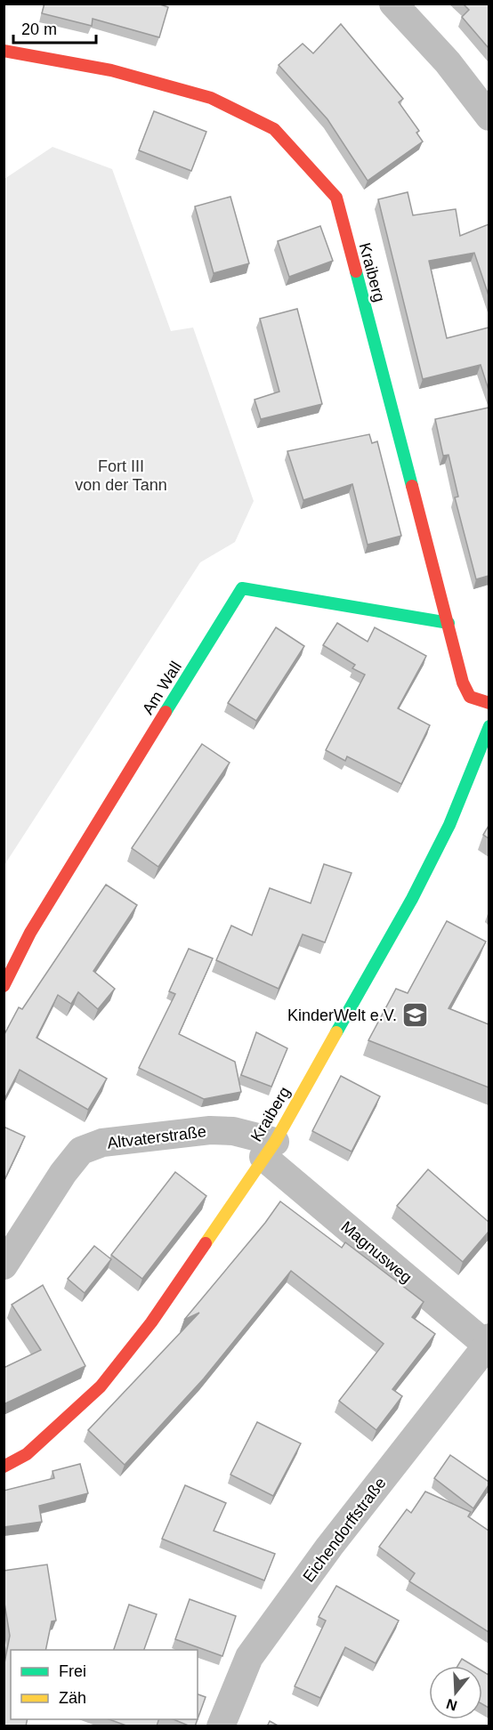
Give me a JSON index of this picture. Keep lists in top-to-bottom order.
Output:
{
  "streets": {
    "street": [
      "Kraiberg",
      "Am Wall",
      "Altvaterstraße",
      "Magnusweg",
      "Eichendorffstraße"
    ]
  },
  "crossings": [
    ["Kraiberg", "Am Wall"],
    ["Kraiberg", "Altvaterstraße"],
    ["Kraiberg", "Magnusweg"],
    ["Altvaterstraße", "Magnusweg"],
    ["Magnusweg", "Eichendorffstraße"]
  ],
  "parks": ["Fort III von der Tann"],
  "places": {
    "school or university": ["KinderWelt e.V."]
  },
  "legend": ["Frei", "Zäh"],
  "scale_bar": "20 m",
  "north": "bottom"
}
